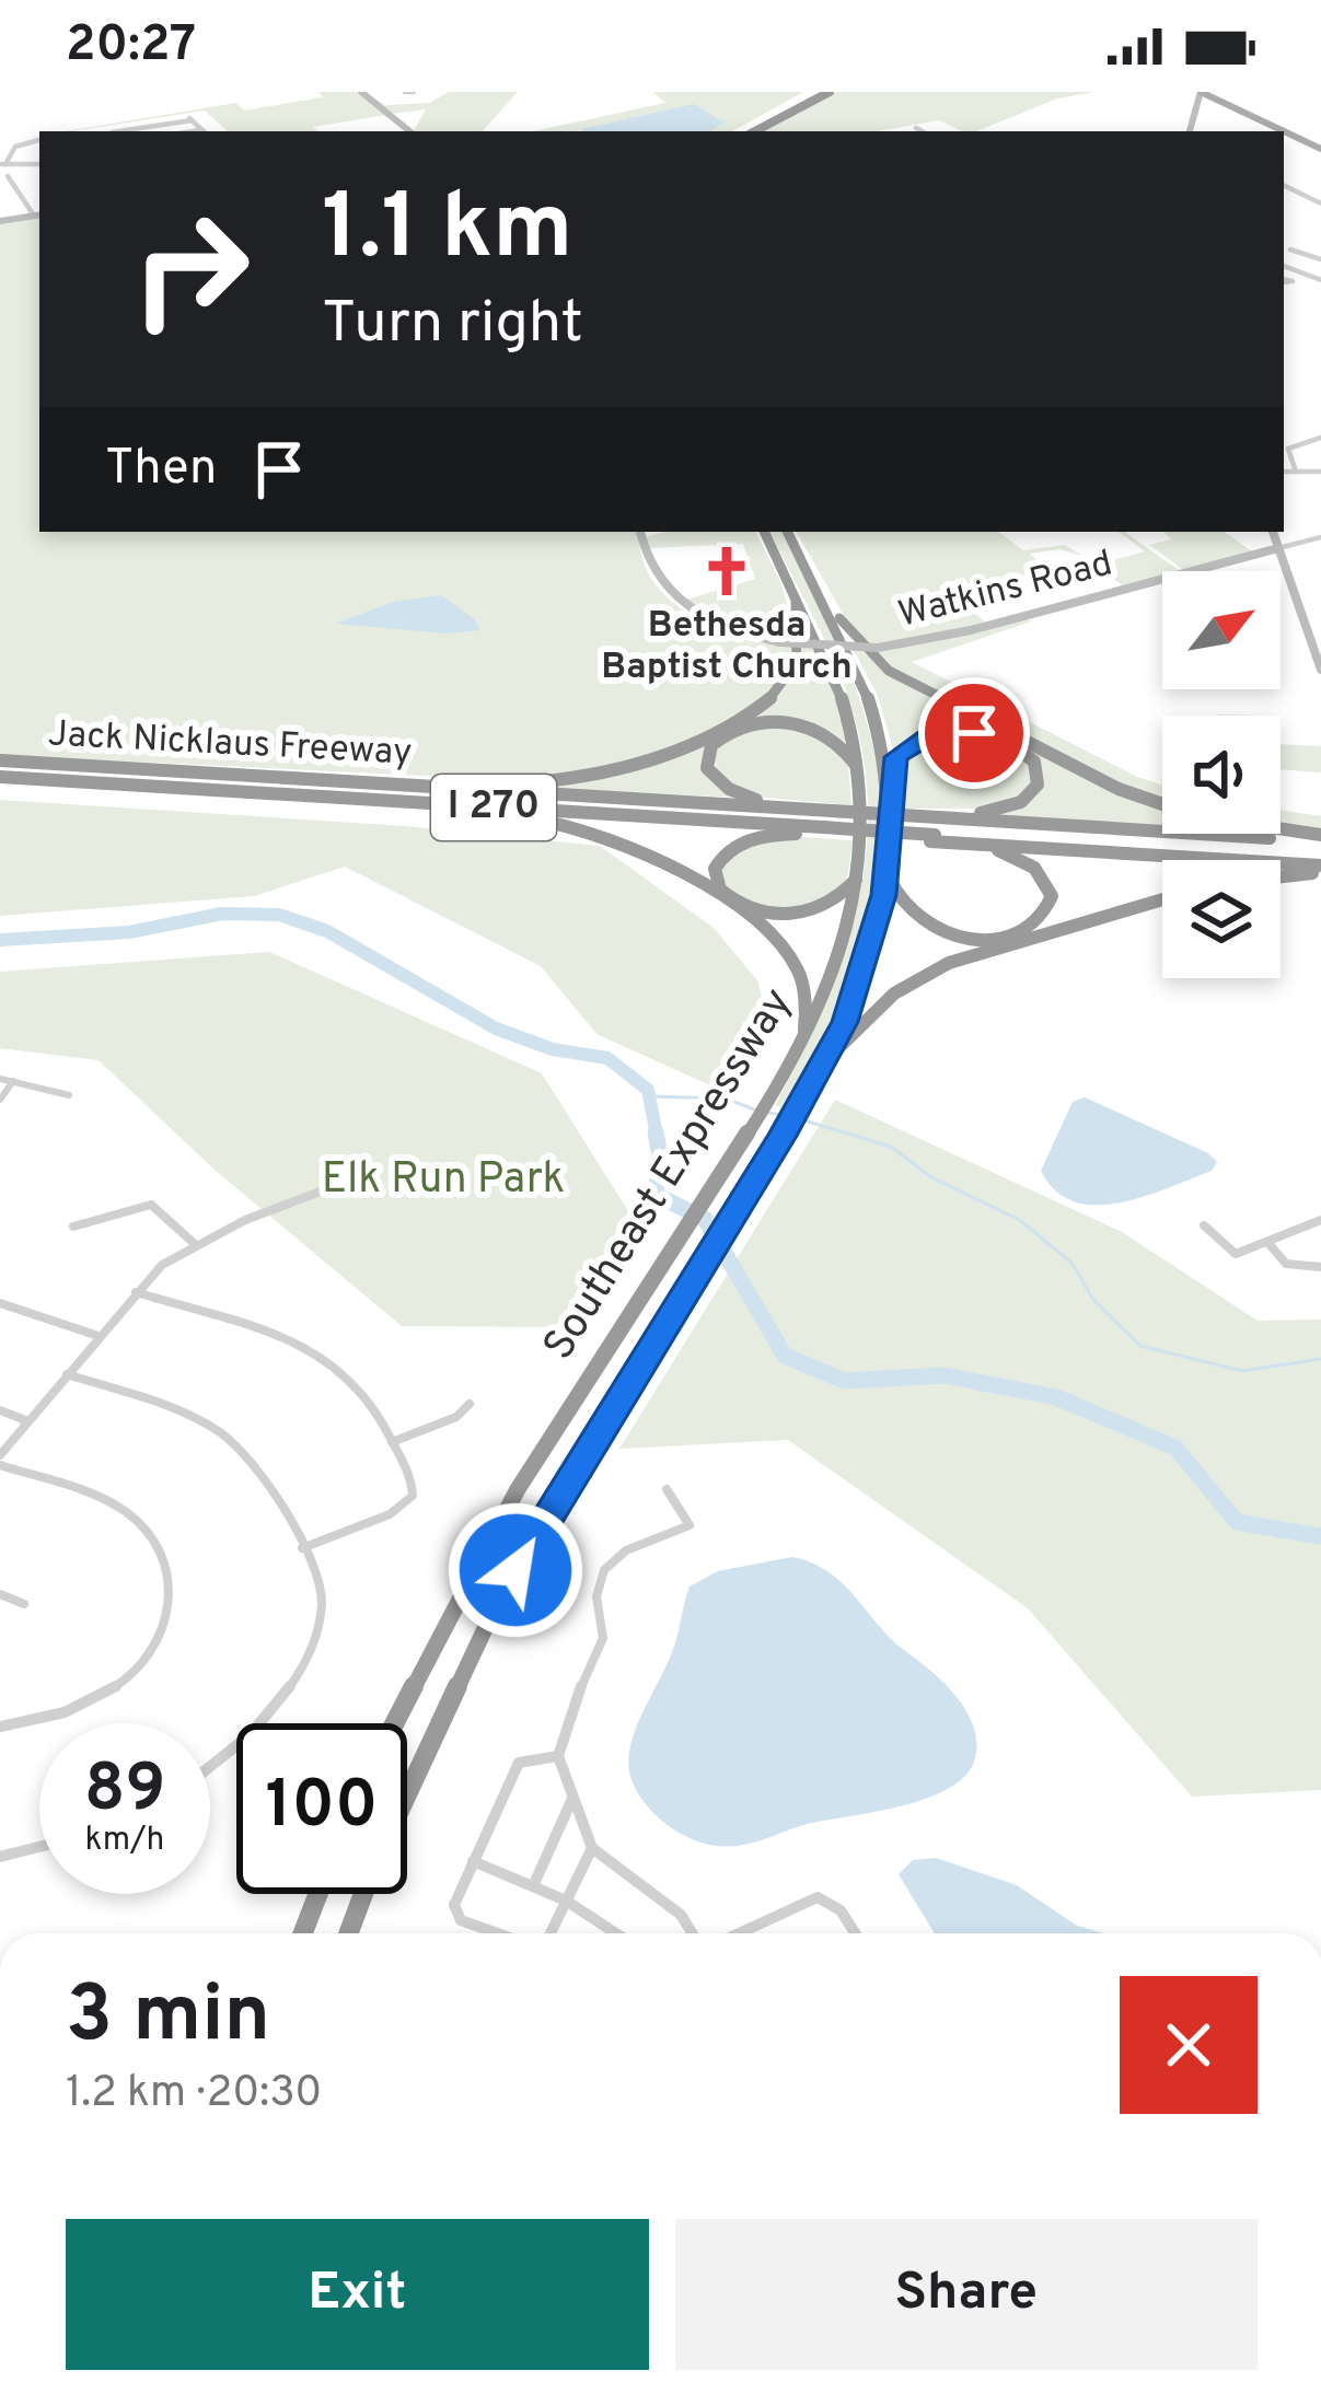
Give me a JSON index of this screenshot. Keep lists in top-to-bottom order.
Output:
{
  "streets": {
    "highway": ["Jack Nicklaus Freeway", "I 270", "Southeast Expressway"],
    "street": ["Watkins Road"]
  },
  "parks": ["Elk Run Park"],
  "places": {
    "church": ["Bethesda Baptist Church"]
  },
  "north": "top right",
  "page": {
    "status": "20:27",
    "turn": ["1.1 km", "Turn right"],
    "then": "Then",
    "speed": "89 km/h",
    "limit": "100",
    "heading": ["3 min", "1.2 km · 20:30"],
    "buttons": ["Exit", "Share"]
  }
}
